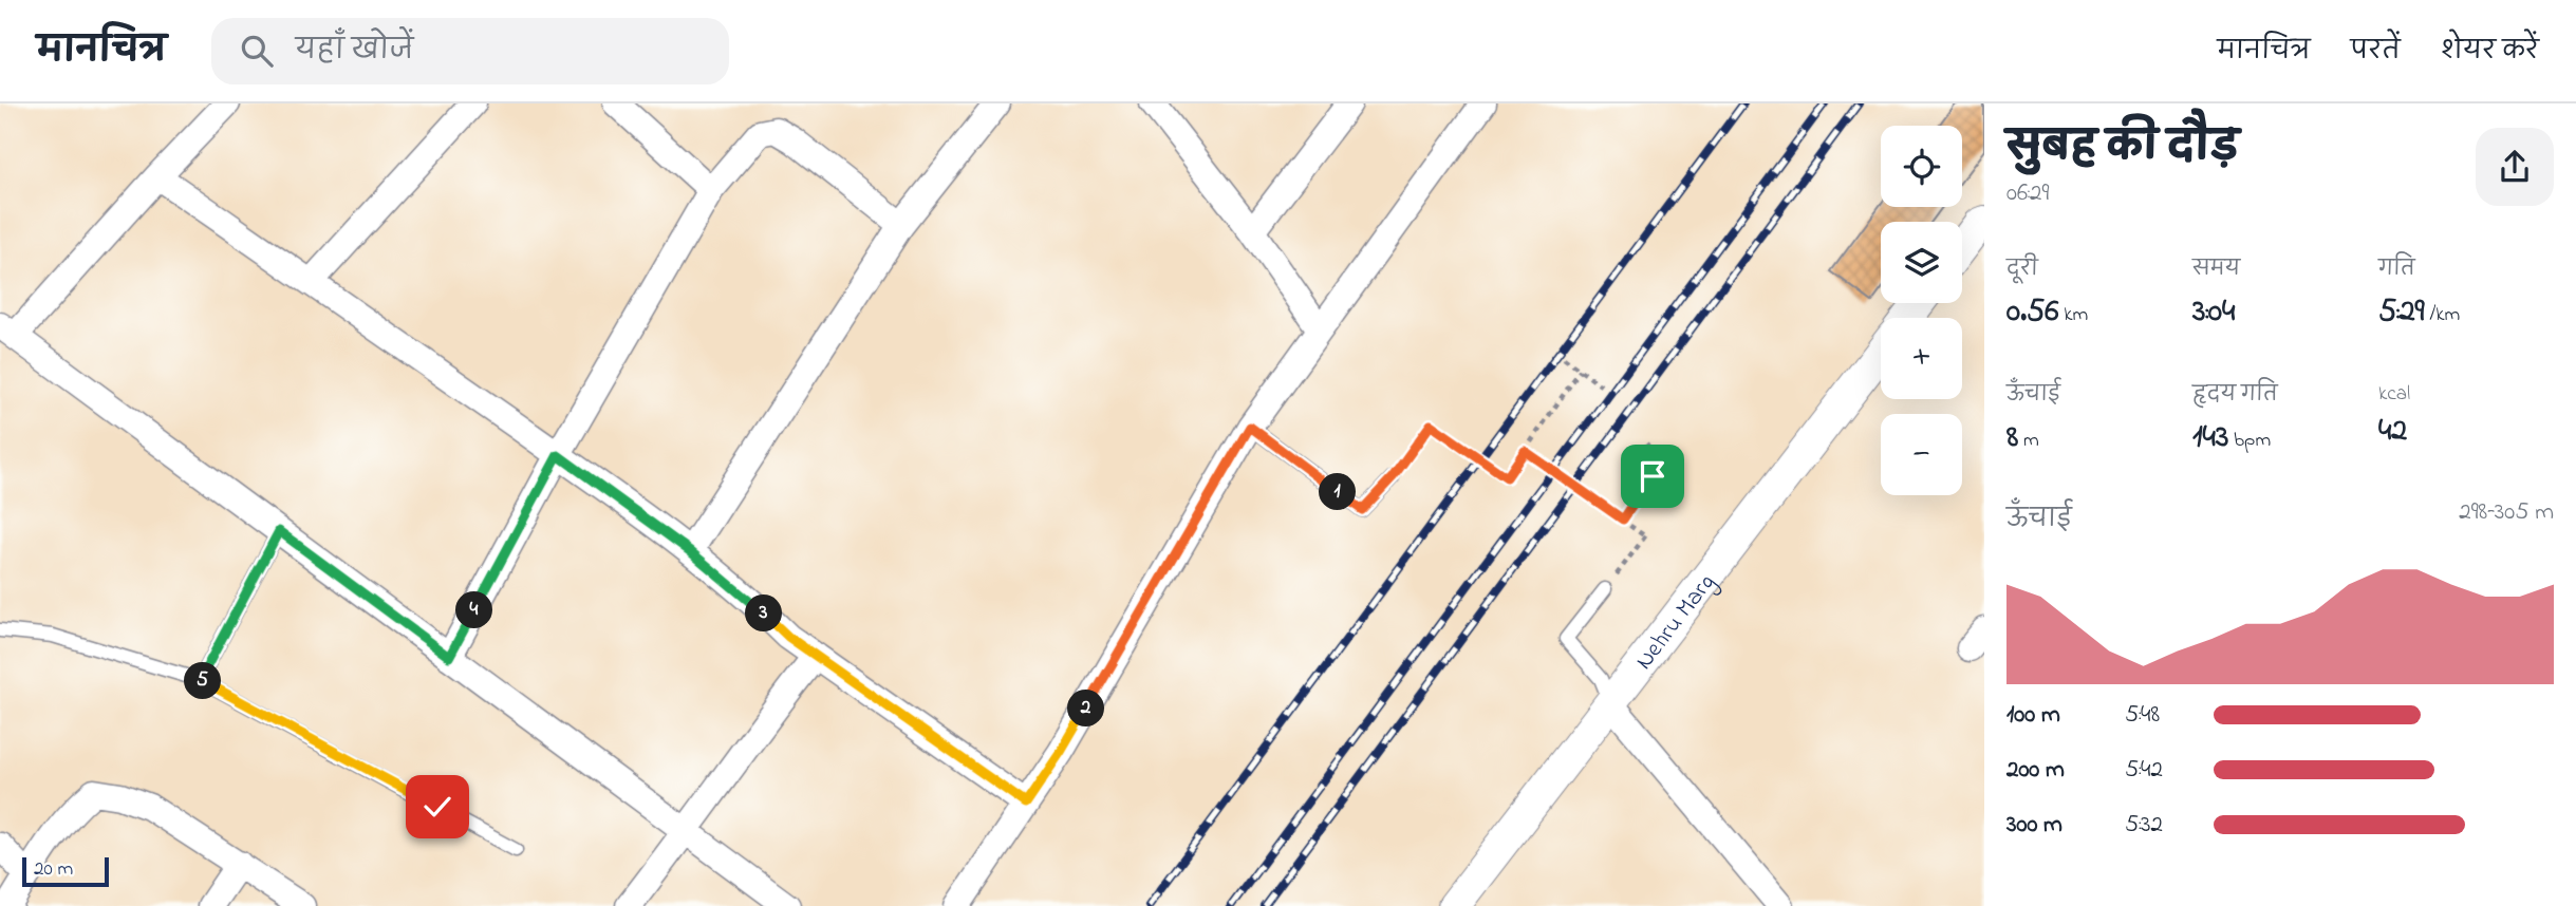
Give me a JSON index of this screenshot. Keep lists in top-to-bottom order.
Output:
{
  "streets": {
    "street": ["Nehru Marg"]
  },
  "scale_bar": "20 m",
  "page": {
    "header": "मानचित्र",
    "search": "यहाँ खोजें",
    "nav": ["मानचित्र", "परतें", "शेयर करें"],
    "heading": ["सुबह की दौड़", "06:29"],
    "map_buttons": ["+", "−"],
    "stats": [
      ["दूरी", "0.56 km"],
      ["समय", "3:04"],
      ["गति", "5:29 /km"],
      ["ऊँचाई", "8 m"],
      ["हृदय गति", "143 bpm"],
      ["kcal", "42"]
    ],
    "pins": [
      "1",
      "4",
      "3",
      "5",
      "2"
    ],
    "chart": ["ऊँचाई", "298–305 m"],
    "list": [
      {
        "name": "100 m",
        "note": "5:48"
      },
      {
        "name": "200 m",
        "note": "5:42"
      },
      {
        "name": "300 m",
        "note": "5:32"
      }
    ],
    "scale": "20 m"
  }
}
